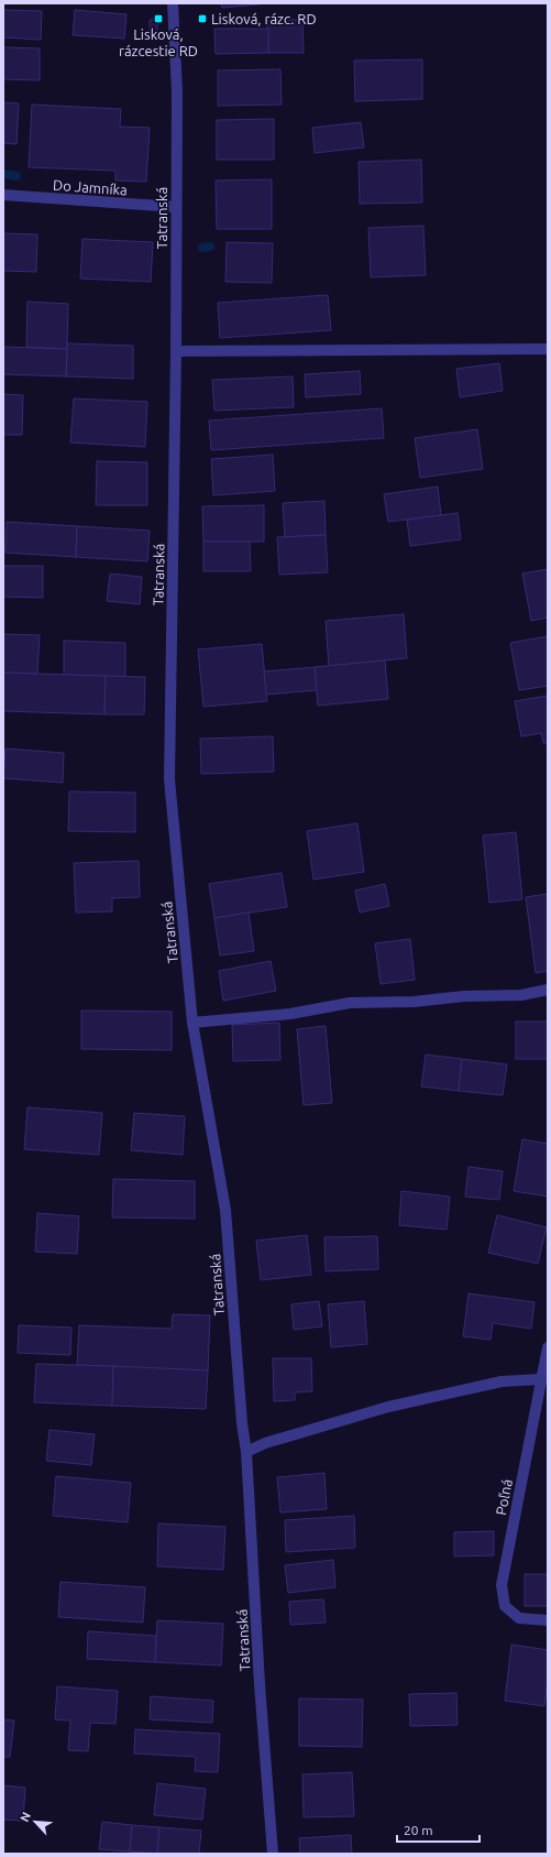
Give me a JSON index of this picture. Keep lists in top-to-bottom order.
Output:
{
  "streets": {
    "street": ["Do Jamníka", "Tatranská", "Poľná"]
  },
  "crossings": [
    ["Do Jamníka", "Tatranská"]
  ],
  "places": {
    "transit": ["Lisková, rázcestie RD", "Lisková, rázc. RD"]
  },
  "scale_bar": "20 m",
  "north": "top left"
}
